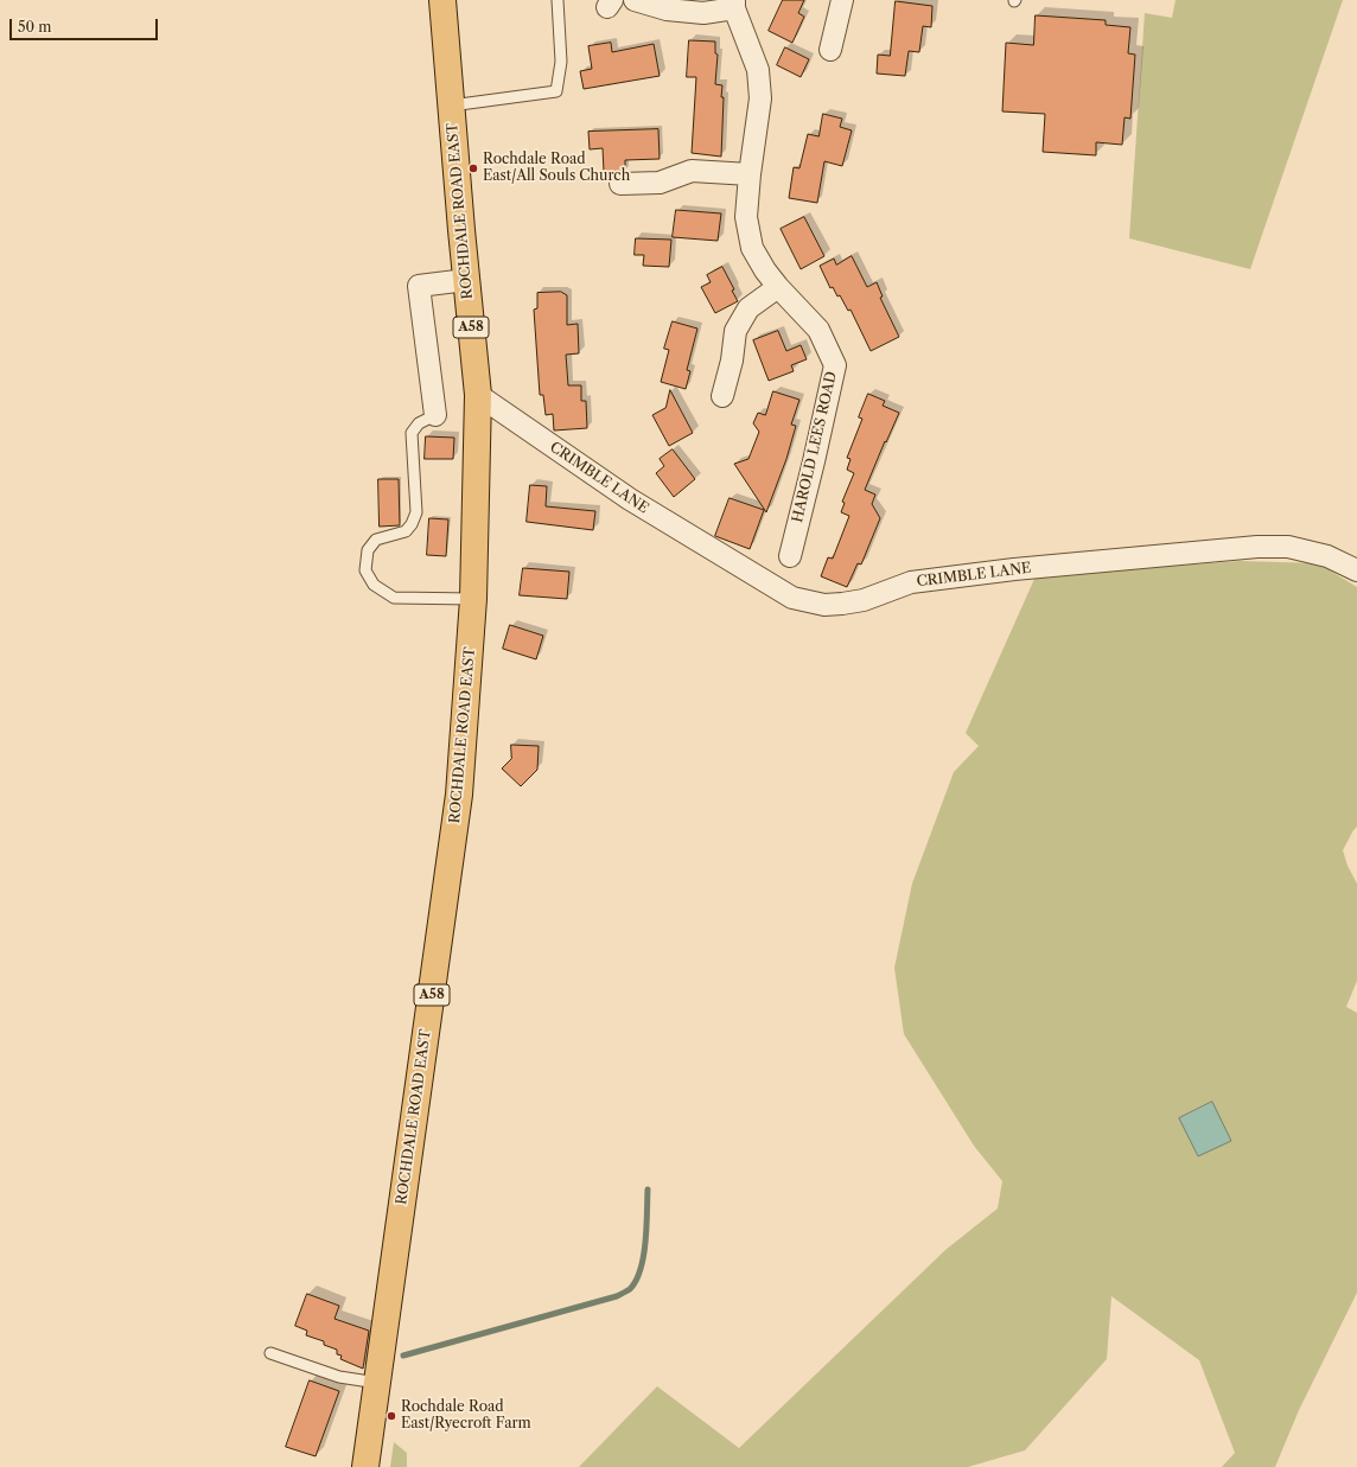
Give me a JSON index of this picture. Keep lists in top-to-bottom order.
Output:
{
  "streets": {
    "highway": ["ROCHDALE ROAD EAST", "A58"],
    "street": ["HAROLD LEES ROAD", "CRIMBLE LANE"]
  },
  "crossings": [
    ["ROCHDALE ROAD EAST", "CRIMBLE LANE"]
  ],
  "places": ["Rochdale Road East/All Souls Church", "Rochdale Road East/Ryecroft Farm"],
  "scale_bar": "50 m"
}
